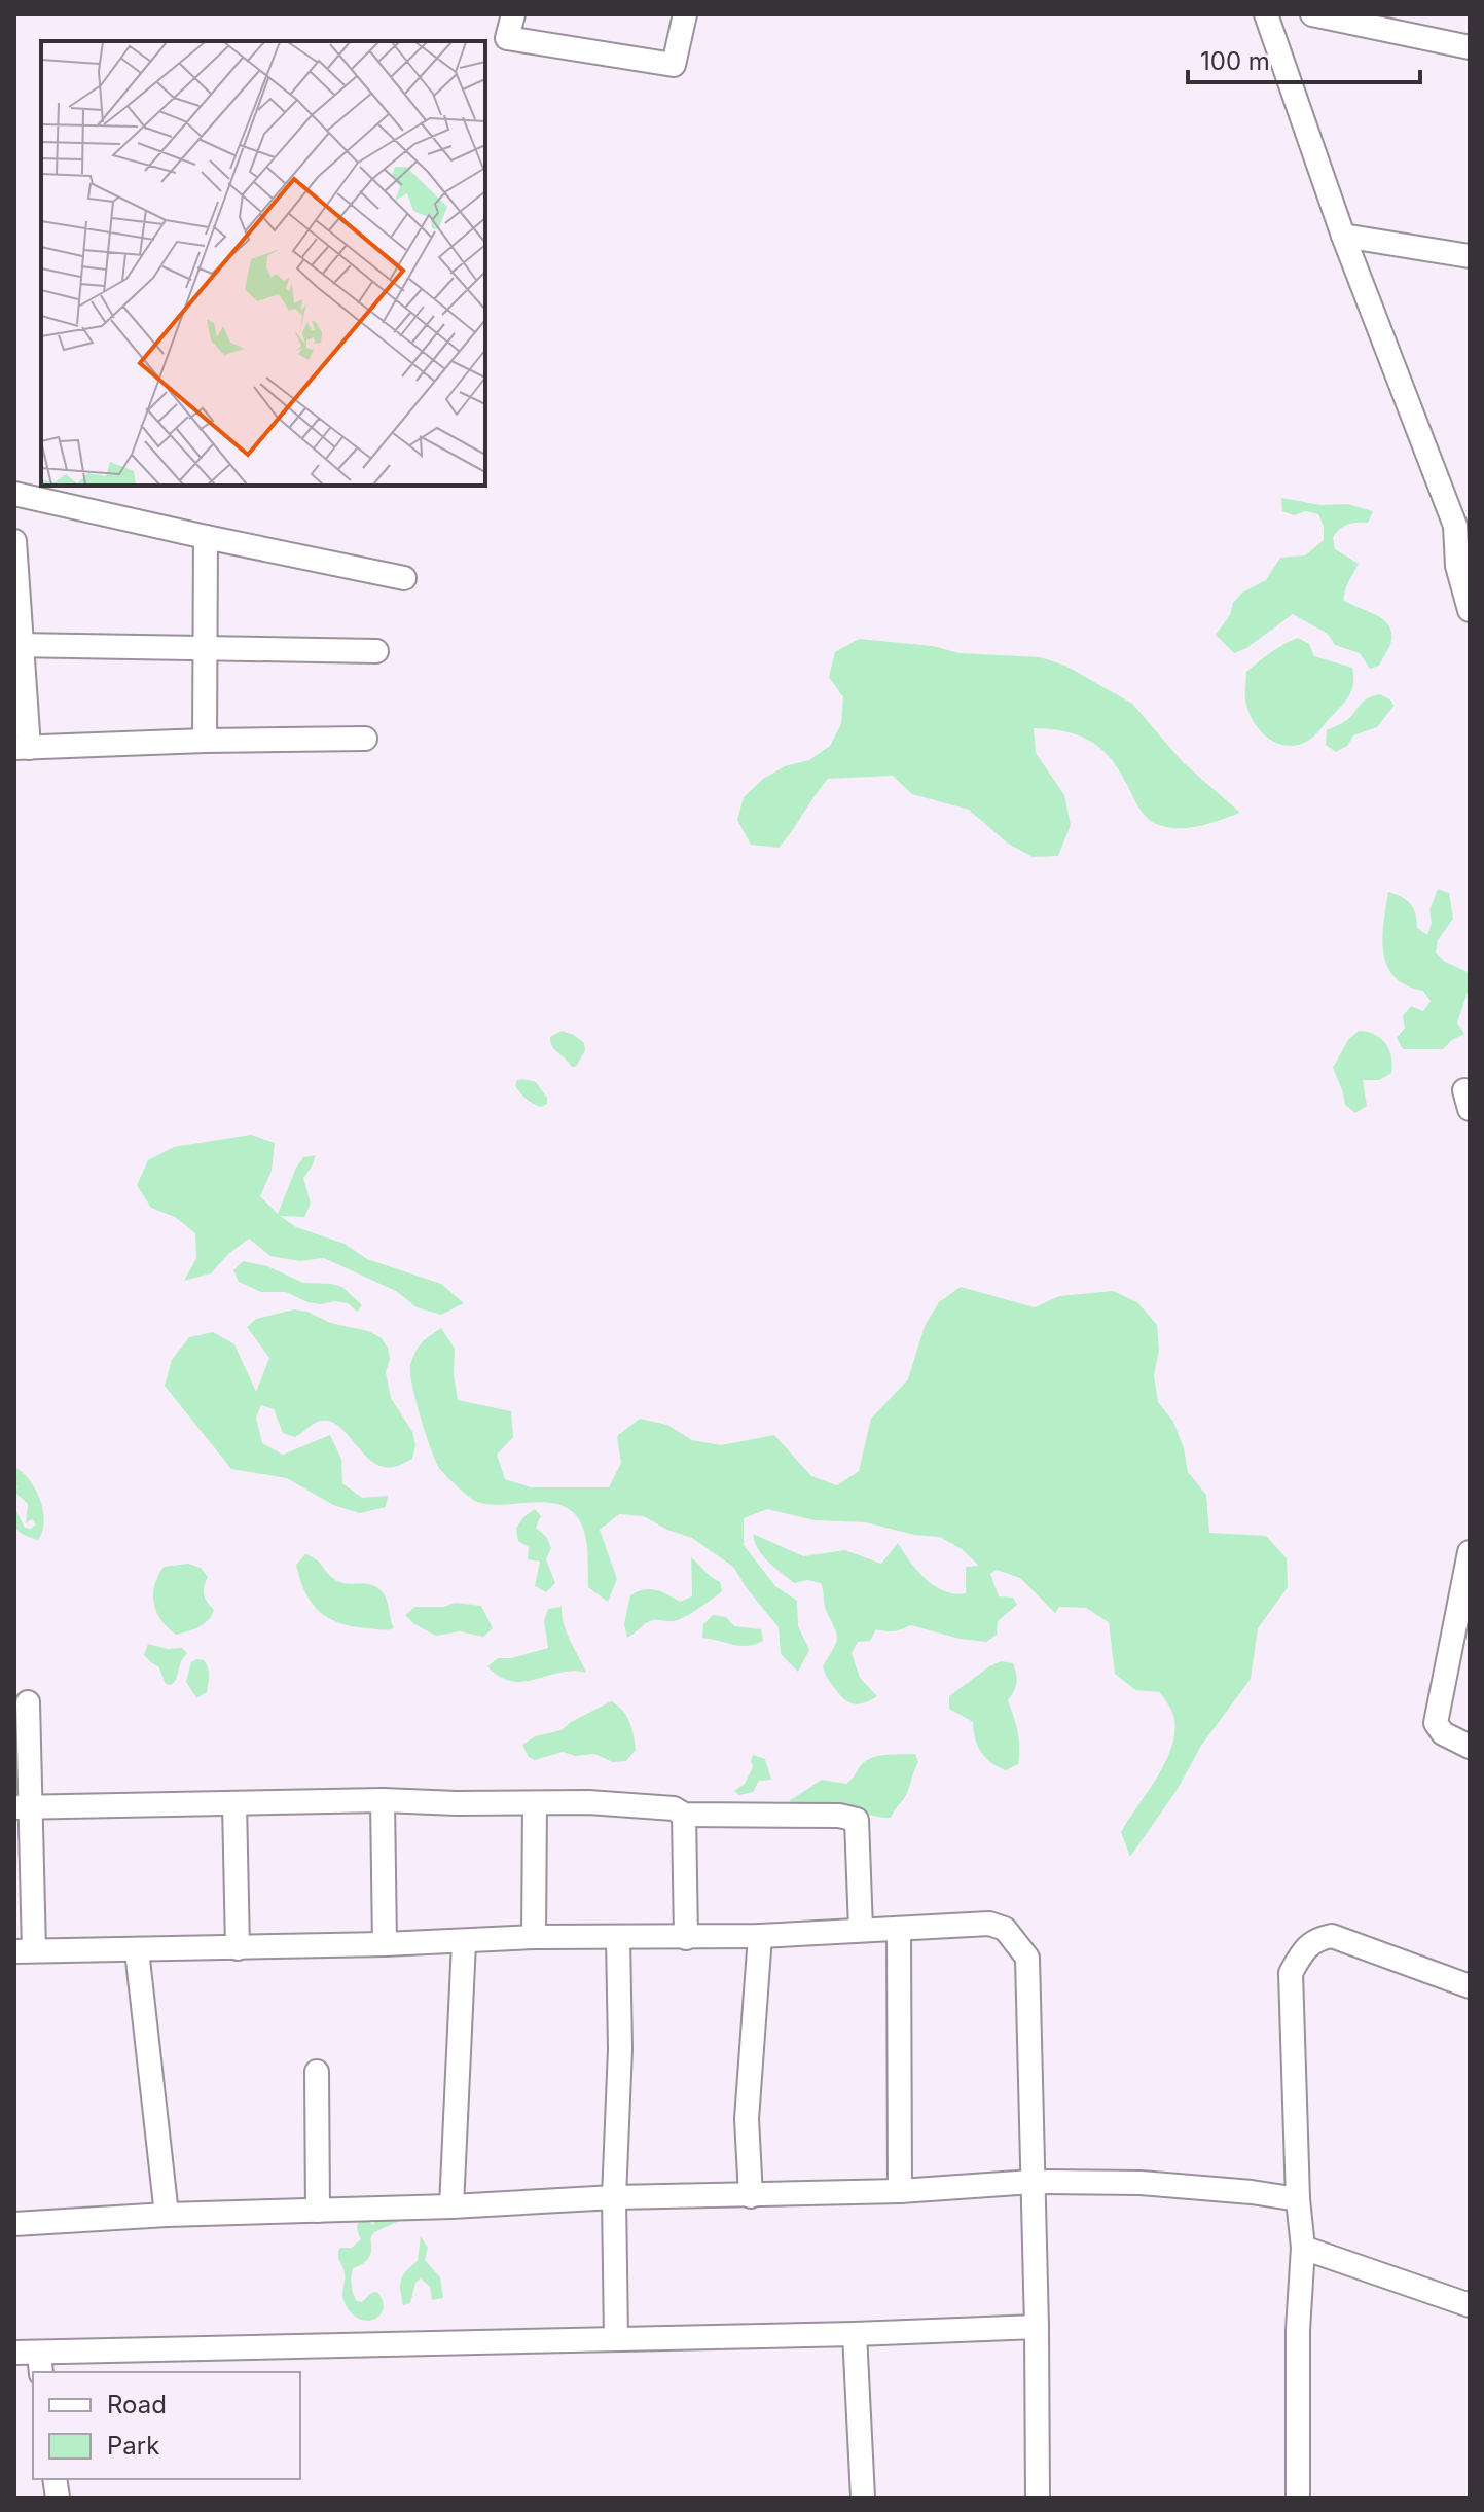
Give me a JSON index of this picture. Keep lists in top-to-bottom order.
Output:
{
  "legend": ["Road", "Park"],
  "scale_bar": "100 m"
}
